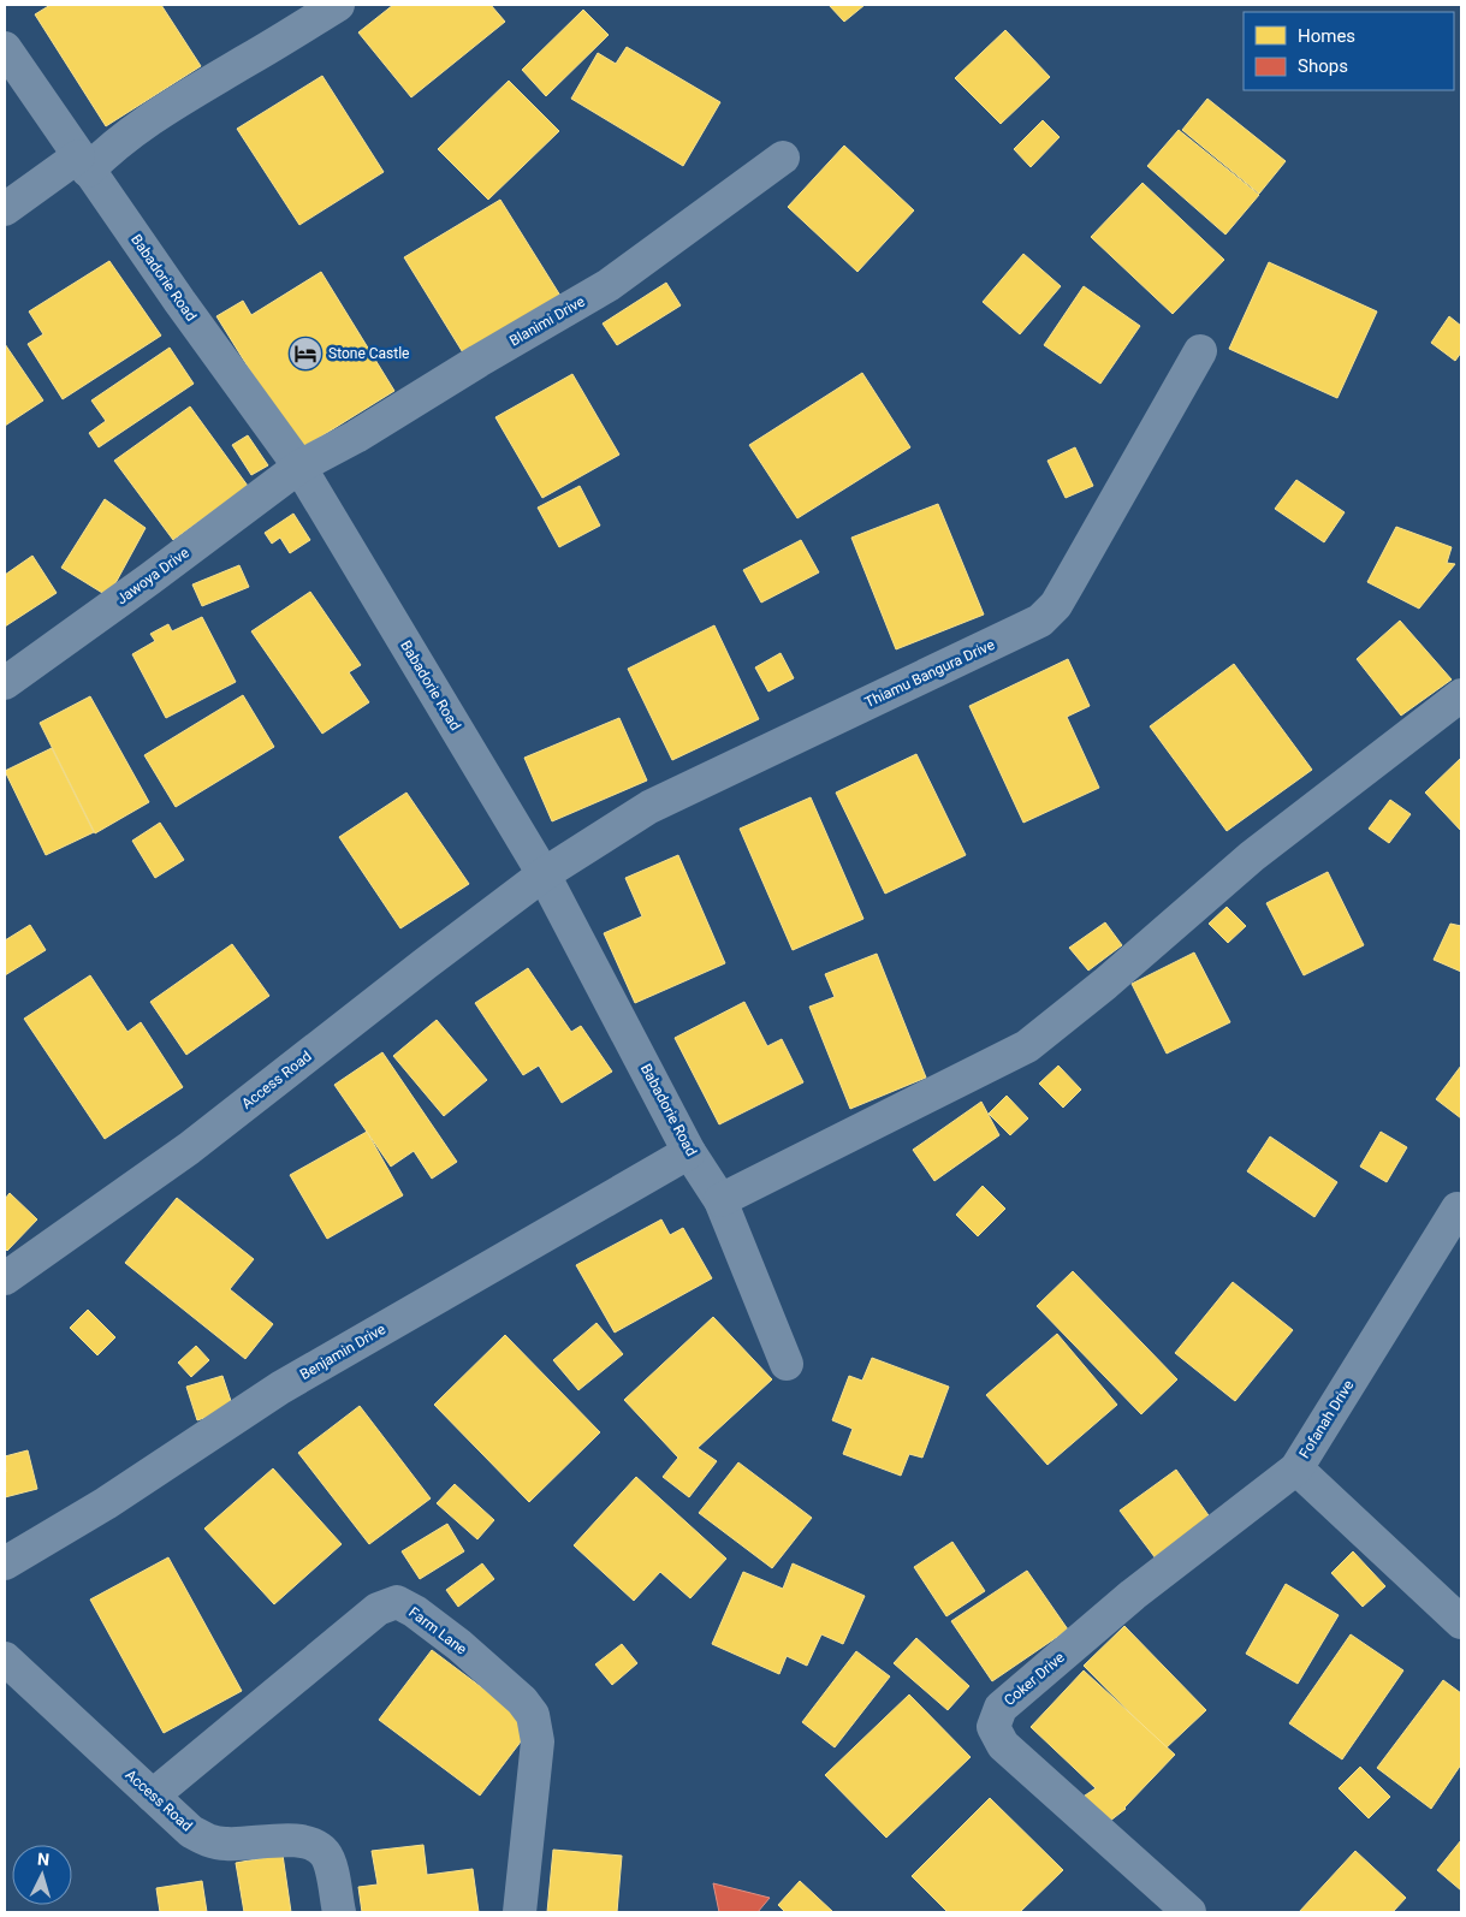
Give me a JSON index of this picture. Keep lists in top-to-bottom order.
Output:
{
  "streets": {
    "street": [
      "Babadorie Road",
      "Blanimi Drive",
      "Jawoya Drive",
      "Thiamu Bangura Drive",
      "Access Road",
      "Benjamin Drive",
      "Fofanah Drive",
      "Farm Lane",
      "Coker Drive"
    ]
  },
  "crossings": [
    ["Babadorie Road", "Blanimi Drive"],
    ["Babadorie Road", "Jawoya Drive"],
    ["Babadorie Road", "Thiamu Bangura Drive"],
    ["Babadorie Road", "Access Road"],
    ["Babadorie Road", "Benjamin Drive"],
    ["Blanimi Drive", "Jawoya Drive"],
    ["Thiamu Bangura Drive", "Access Road"],
    ["Access Road", "Farm Lane"],
    ["Fofanah Drive", "Coker Drive"]
  ],
  "places": {
    "hotel": ["Stone Castle"]
  },
  "legend": ["Homes", "Shops"],
  "north": "top"
}
